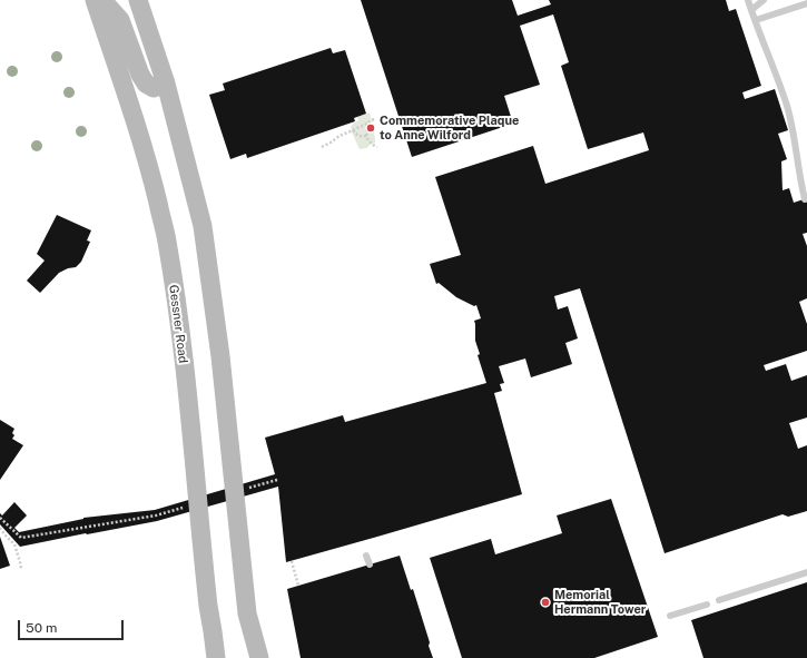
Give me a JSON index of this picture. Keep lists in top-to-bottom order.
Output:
{
  "streets": {
    "main road": ["Gessner Road"]
  },
  "places": ["Commemorative Plaque to Anne Wilford", "Memorial Hermann Tower"],
  "scale_bar": "50 m"
}
